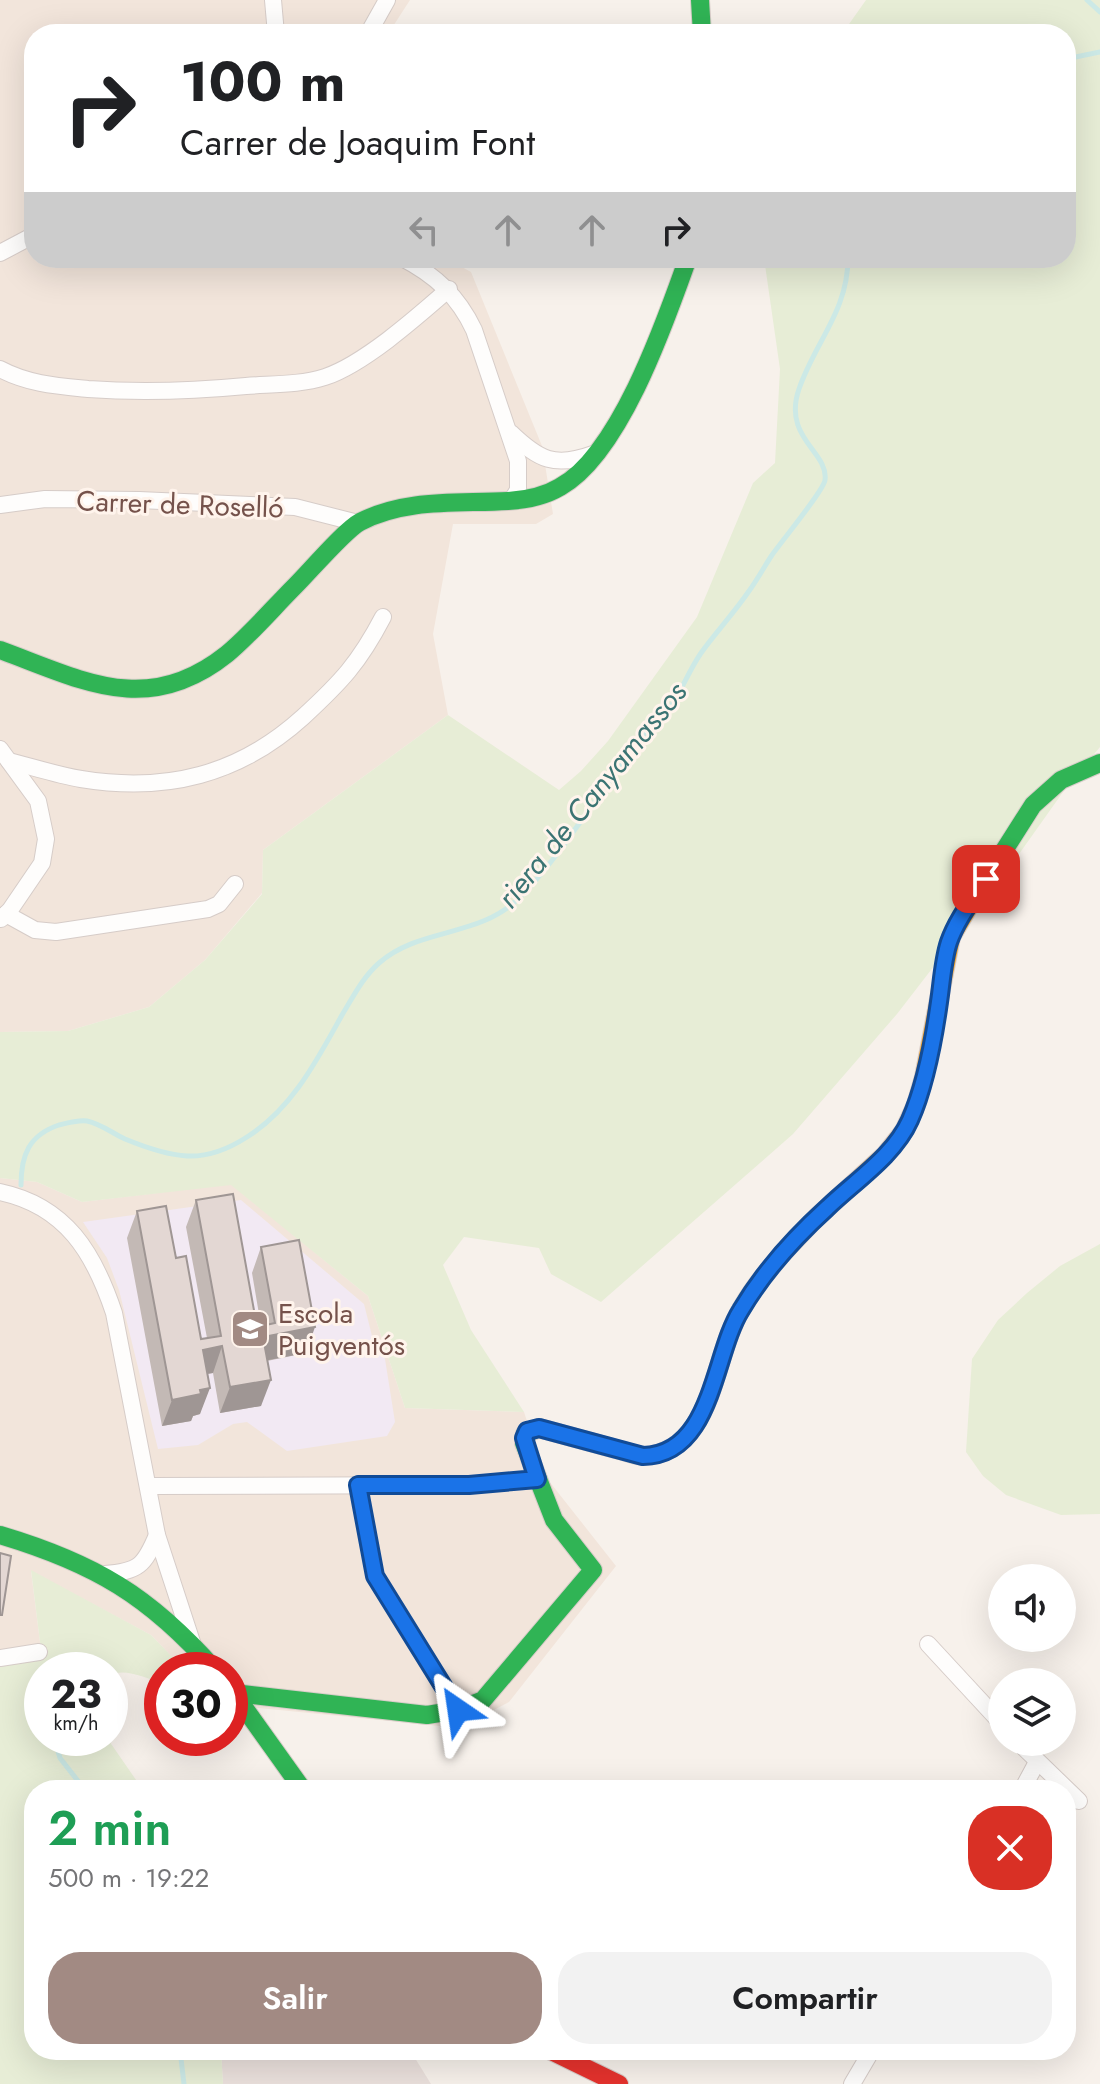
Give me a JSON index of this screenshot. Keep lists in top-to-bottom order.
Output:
{
  "streets": {
    "street": ["Carrer de Roselló"]
  },
  "water": ["riera de Canyamassos"],
  "places": {
    "school or university": ["Escola Puigventós"]
  },
  "page": {
    "turn": ["100 m", "Carrer de Joaquim Font"],
    "speed": "23 km/h",
    "limit": "30",
    "heading": ["2 min", "500 m · 19:22"],
    "buttons": ["Salir", "Compartir"]
  }
}
